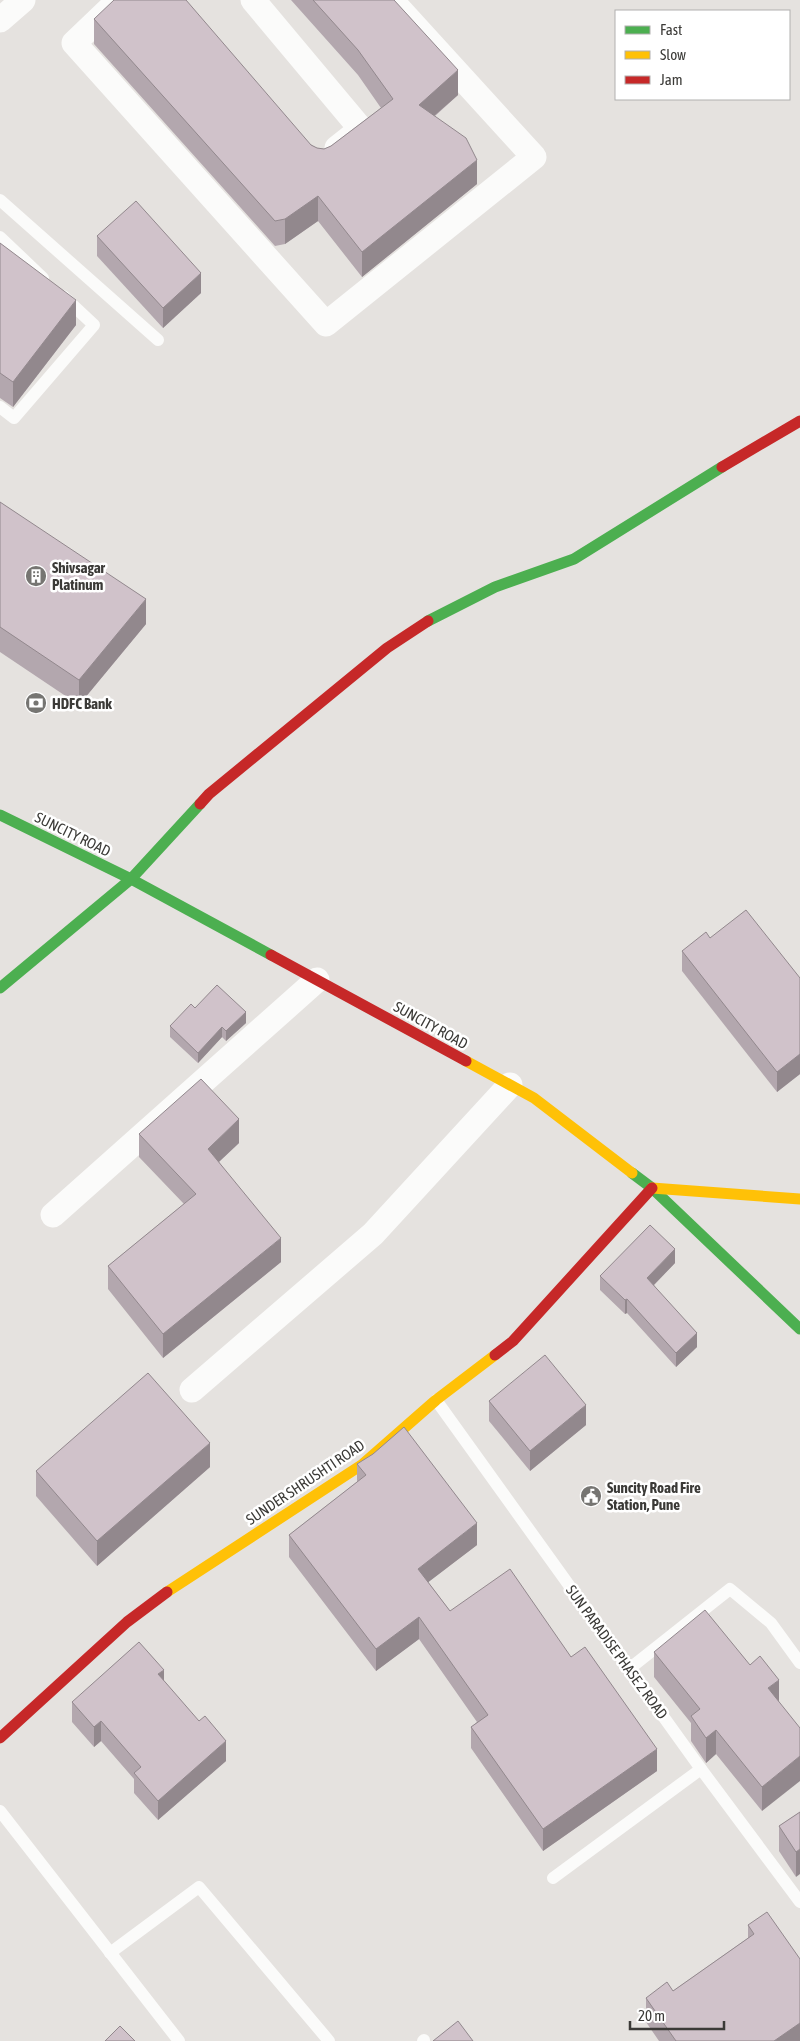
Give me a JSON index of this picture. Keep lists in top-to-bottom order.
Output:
{
  "streets": {
    "street": ["SUNCITY ROAD", "SUNDER SHRUSHTI ROAD"],
    "lane": ["SUN PARADISE PHASE 2 ROAD"]
  },
  "crossings": [
    ["SUNCITY ROAD", "SUNDER SHRUSHTI ROAD"],
    ["SUNDER SHRUSHTI ROAD", "SUN PARADISE PHASE 2 ROAD"]
  ],
  "places": {
    "building": ["Shivsagar Platinum"],
    "bank": ["HDFC Bank"],
    "public building": ["Suncity Road Fire Station, Pune"]
  },
  "legend": ["Fast", "Slow", "Jam"],
  "scale_bar": "20 m"
}
